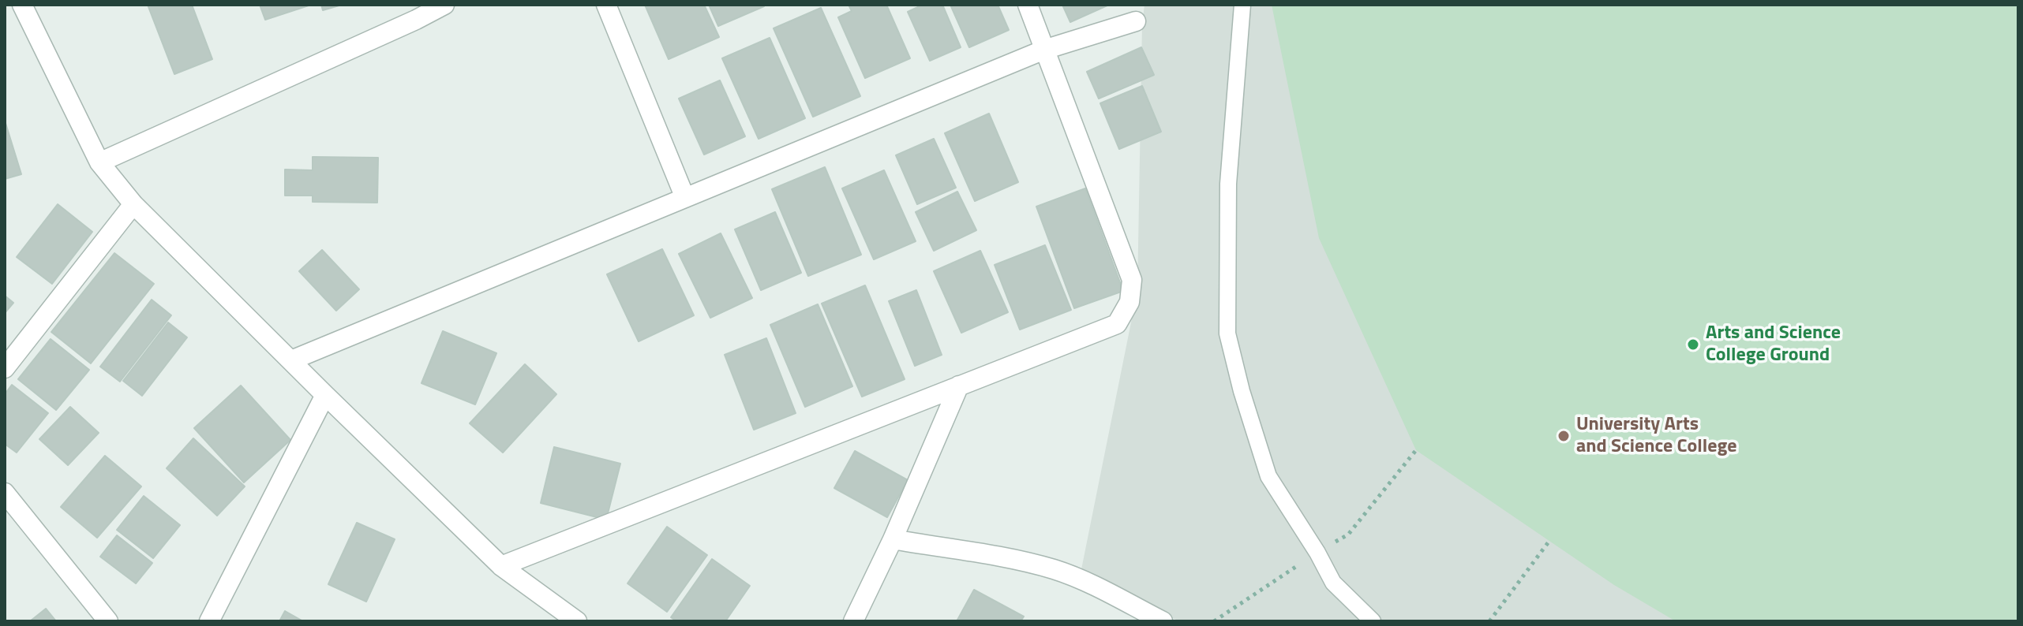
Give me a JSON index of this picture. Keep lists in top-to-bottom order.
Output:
{
  "places": ["Arts and Science College Ground", "University Arts and Science College"]
}
